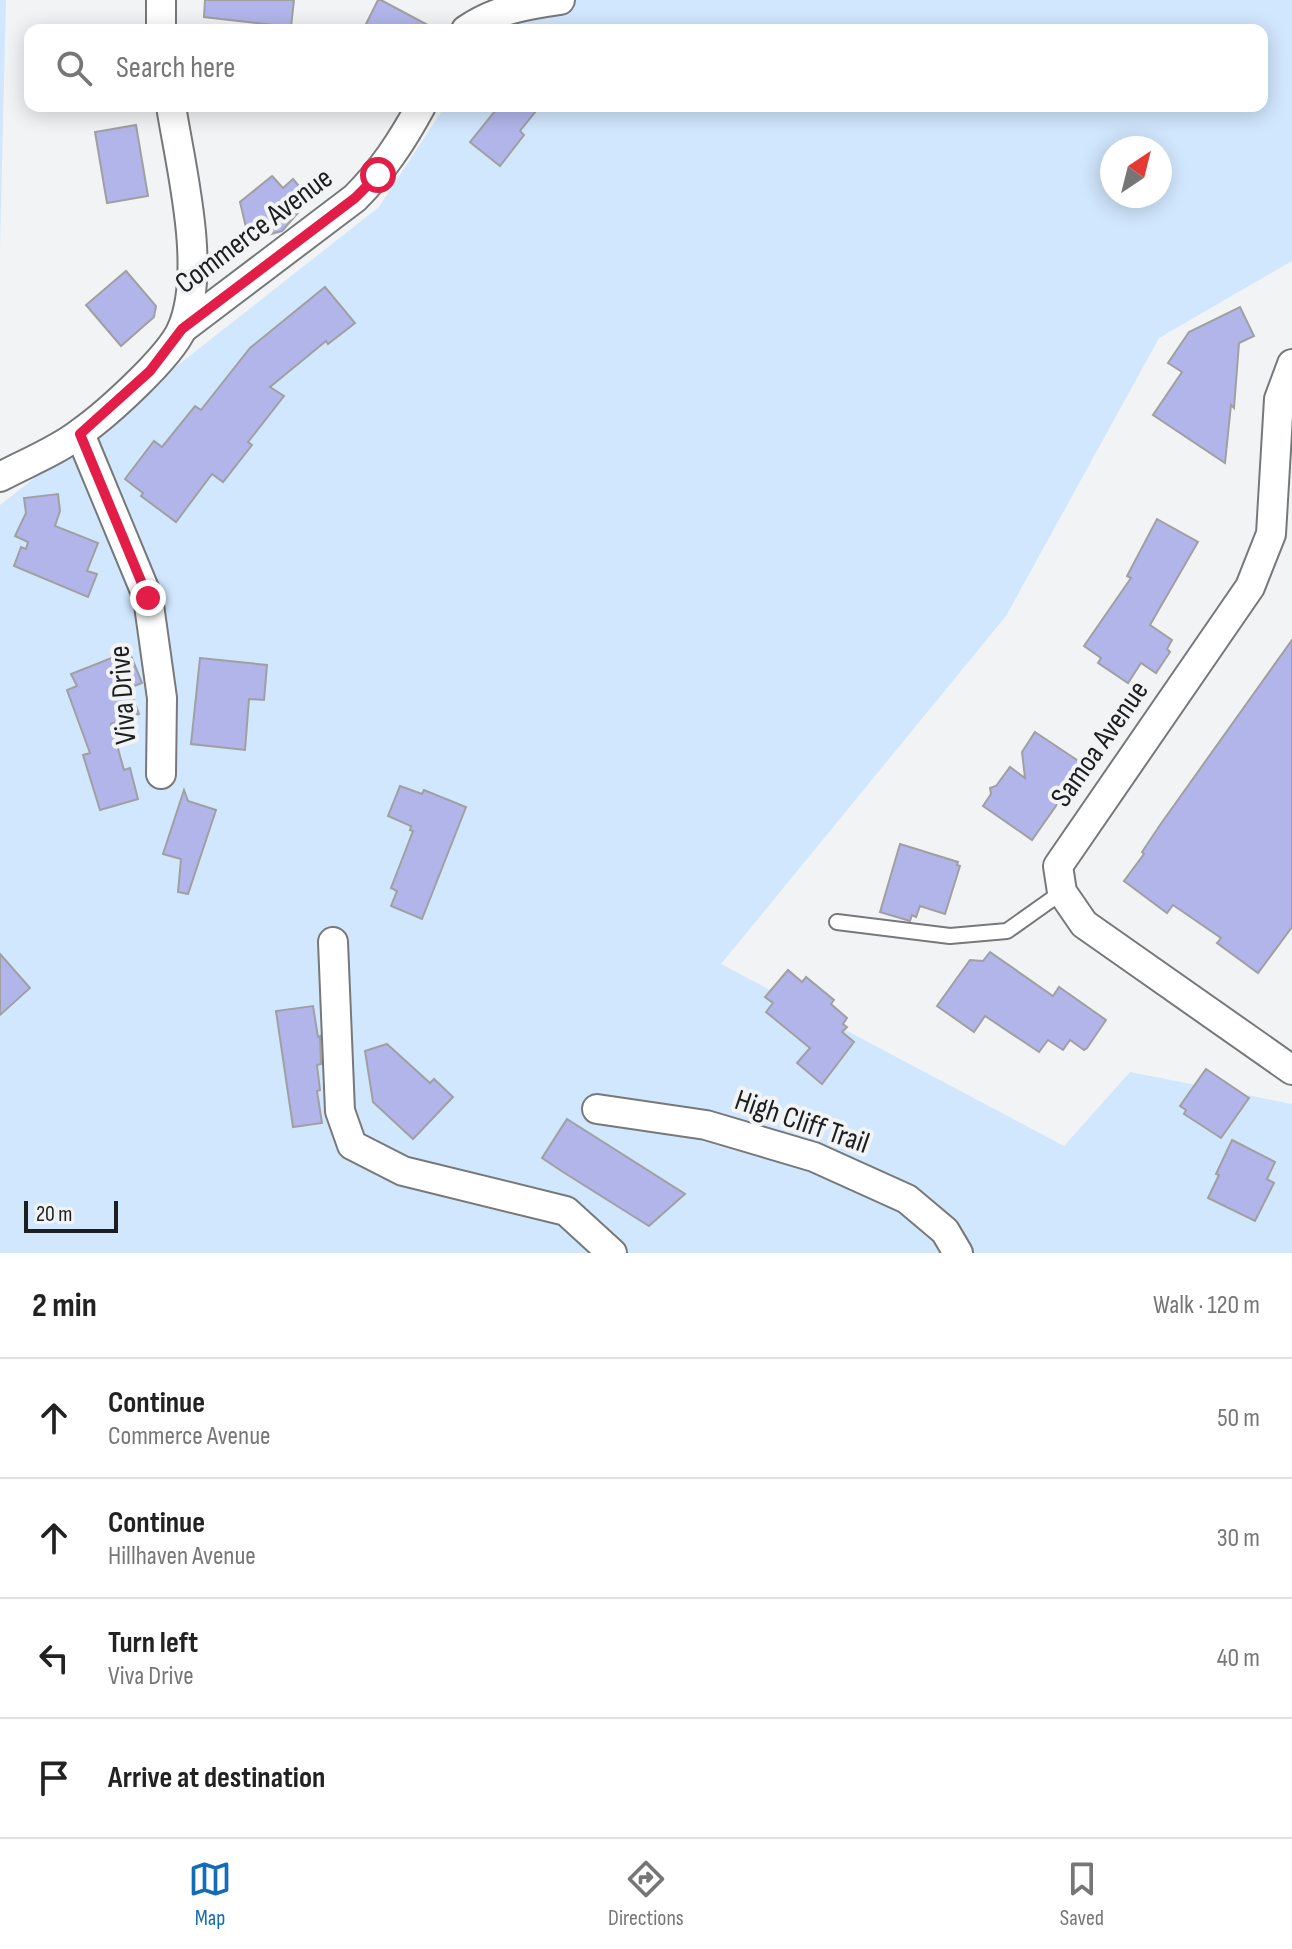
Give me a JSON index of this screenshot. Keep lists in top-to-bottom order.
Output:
{
  "streets": {
    "street": [
      "Commerce Avenue",
      "Viva Drive",
      "Samoa Avenue",
      "High Cliff Trail"
    ]
  },
  "scale_bar": "20 m",
  "north": "top right",
  "page": {
    "search": "Search here",
    "scale": "20 m",
    "heading": ["2 min", "Walk · 120 m"],
    "list": [
      ["Continue", "Commerce Avenue", "50 m"],
      ["Continue", "Hillhaven Avenue", "30 m"],
      ["Turn left", "Viva Drive", "40 m"],
      "Arrive at destination"
    ],
    "nav": ["Map", "Directions", "Saved"]
  }
}
